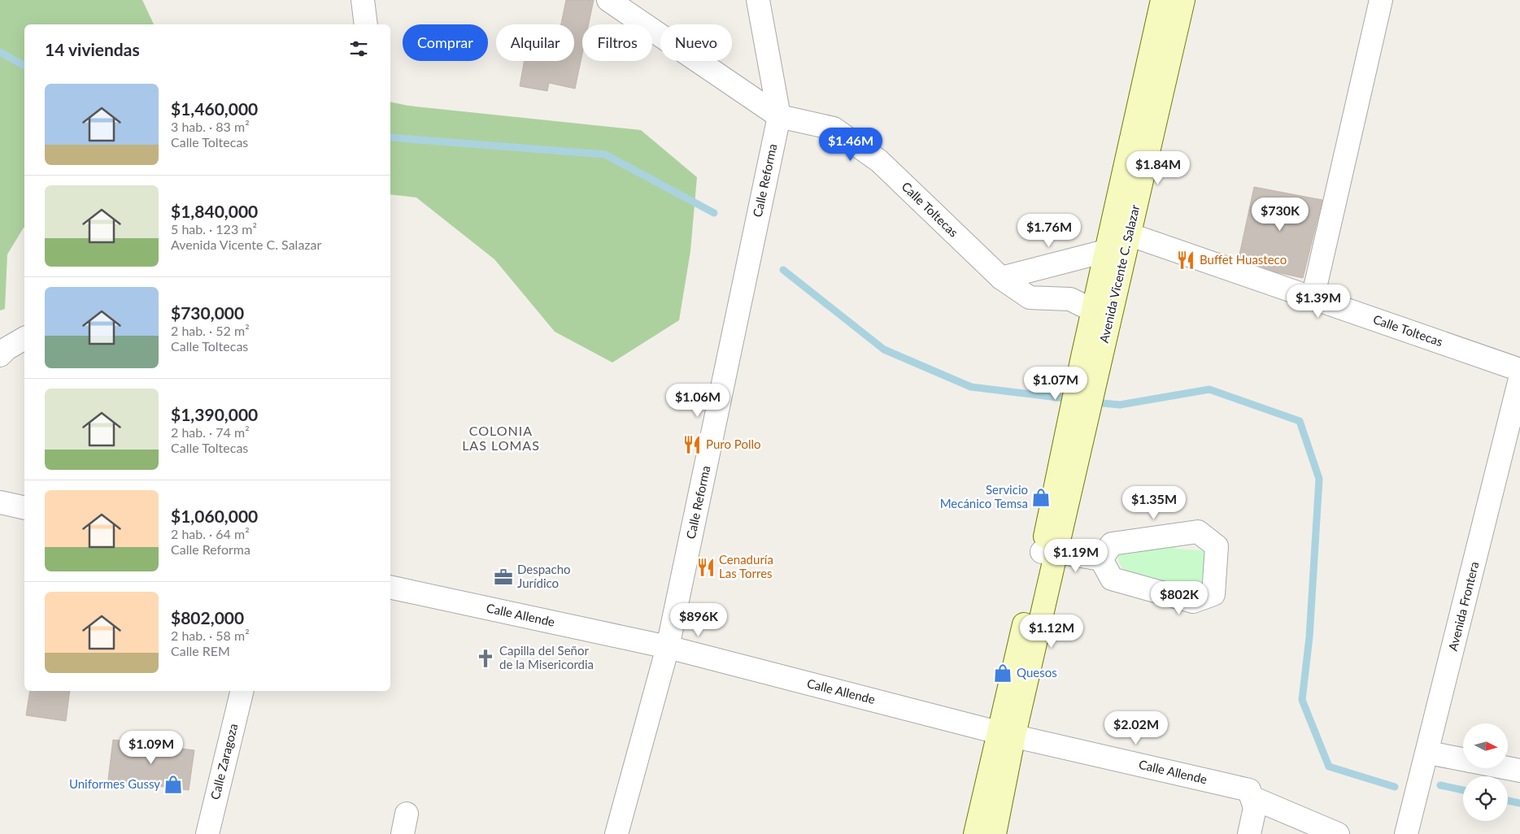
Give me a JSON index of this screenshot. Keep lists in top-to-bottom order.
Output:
{
  "streets": {
    "main road": ["Avenida Vicente C. Salazar"],
    "street": [
      "Calle Reforma",
      "Calle Toltecas",
      "Avenida Frontera",
      "Calle Allende",
      "Calle Zaragoza"
    ]
  },
  "crossings": [
    ["Calle Reforma", "Calle Toltecas"],
    ["Calle Reforma", "Calle Allende"],
    ["Calle Toltecas", "Avenida Vicente C. Salazar"],
    ["Avenida Vicente C. Salazar", "Calle Allende"]
  ],
  "districts": ["COLONIA LAS LOMAS"],
  "places": {
    "restaurant": ["Buffet Huasteco", "Puro Pollo", "Cenaduría Las Torres"],
    "shop": ["Servicio Mecánico Temsa", "Quesos", "Uniformes Gussy"],
    "office": ["Despacho Jurídico"],
    "church": ["Capilla del Señor de la Misericordia"]
  },
  "north": "right",
  "page": {
    "chip": [
      "Comprar",
      "Alquilar",
      "Filtros",
      "Nuevo"
    ],
    "heading": "14 viviendas",
    "list": [
      {
        "name": "$1,460,000",
        "note": "3 hab. · 83 m² · Calle Toltecas"
      },
      {
        "name": "$1,840,000",
        "note": "5 hab. · 123 m² · Avenida Vicente C. Salazar"
      },
      {
        "name": "$730,000",
        "note": "2 hab. · 52 m² · Calle Toltecas"
      },
      {
        "name": "$1,390,000",
        "note": "2 hab. · 74 m² · Calle Toltecas"
      },
      {
        "name": "$1,060,000",
        "note": "2 hab. · 64 m² · Calle Reforma"
      },
      {
        "name": "$802,000",
        "note": "2 hab. · 58 m² · Calle REM"
      }
    ],
    "price": [
      "$1.46M",
      "$1.84M",
      "$730K",
      "$1.76M",
      "$1.39M",
      "$1.07M",
      "$1.06M",
      "$1.35M",
      "$1.19M",
      "$802K",
      "$896K",
      "$1.12M",
      "$2.02M",
      "$1.09M"
    ]
  }
}
